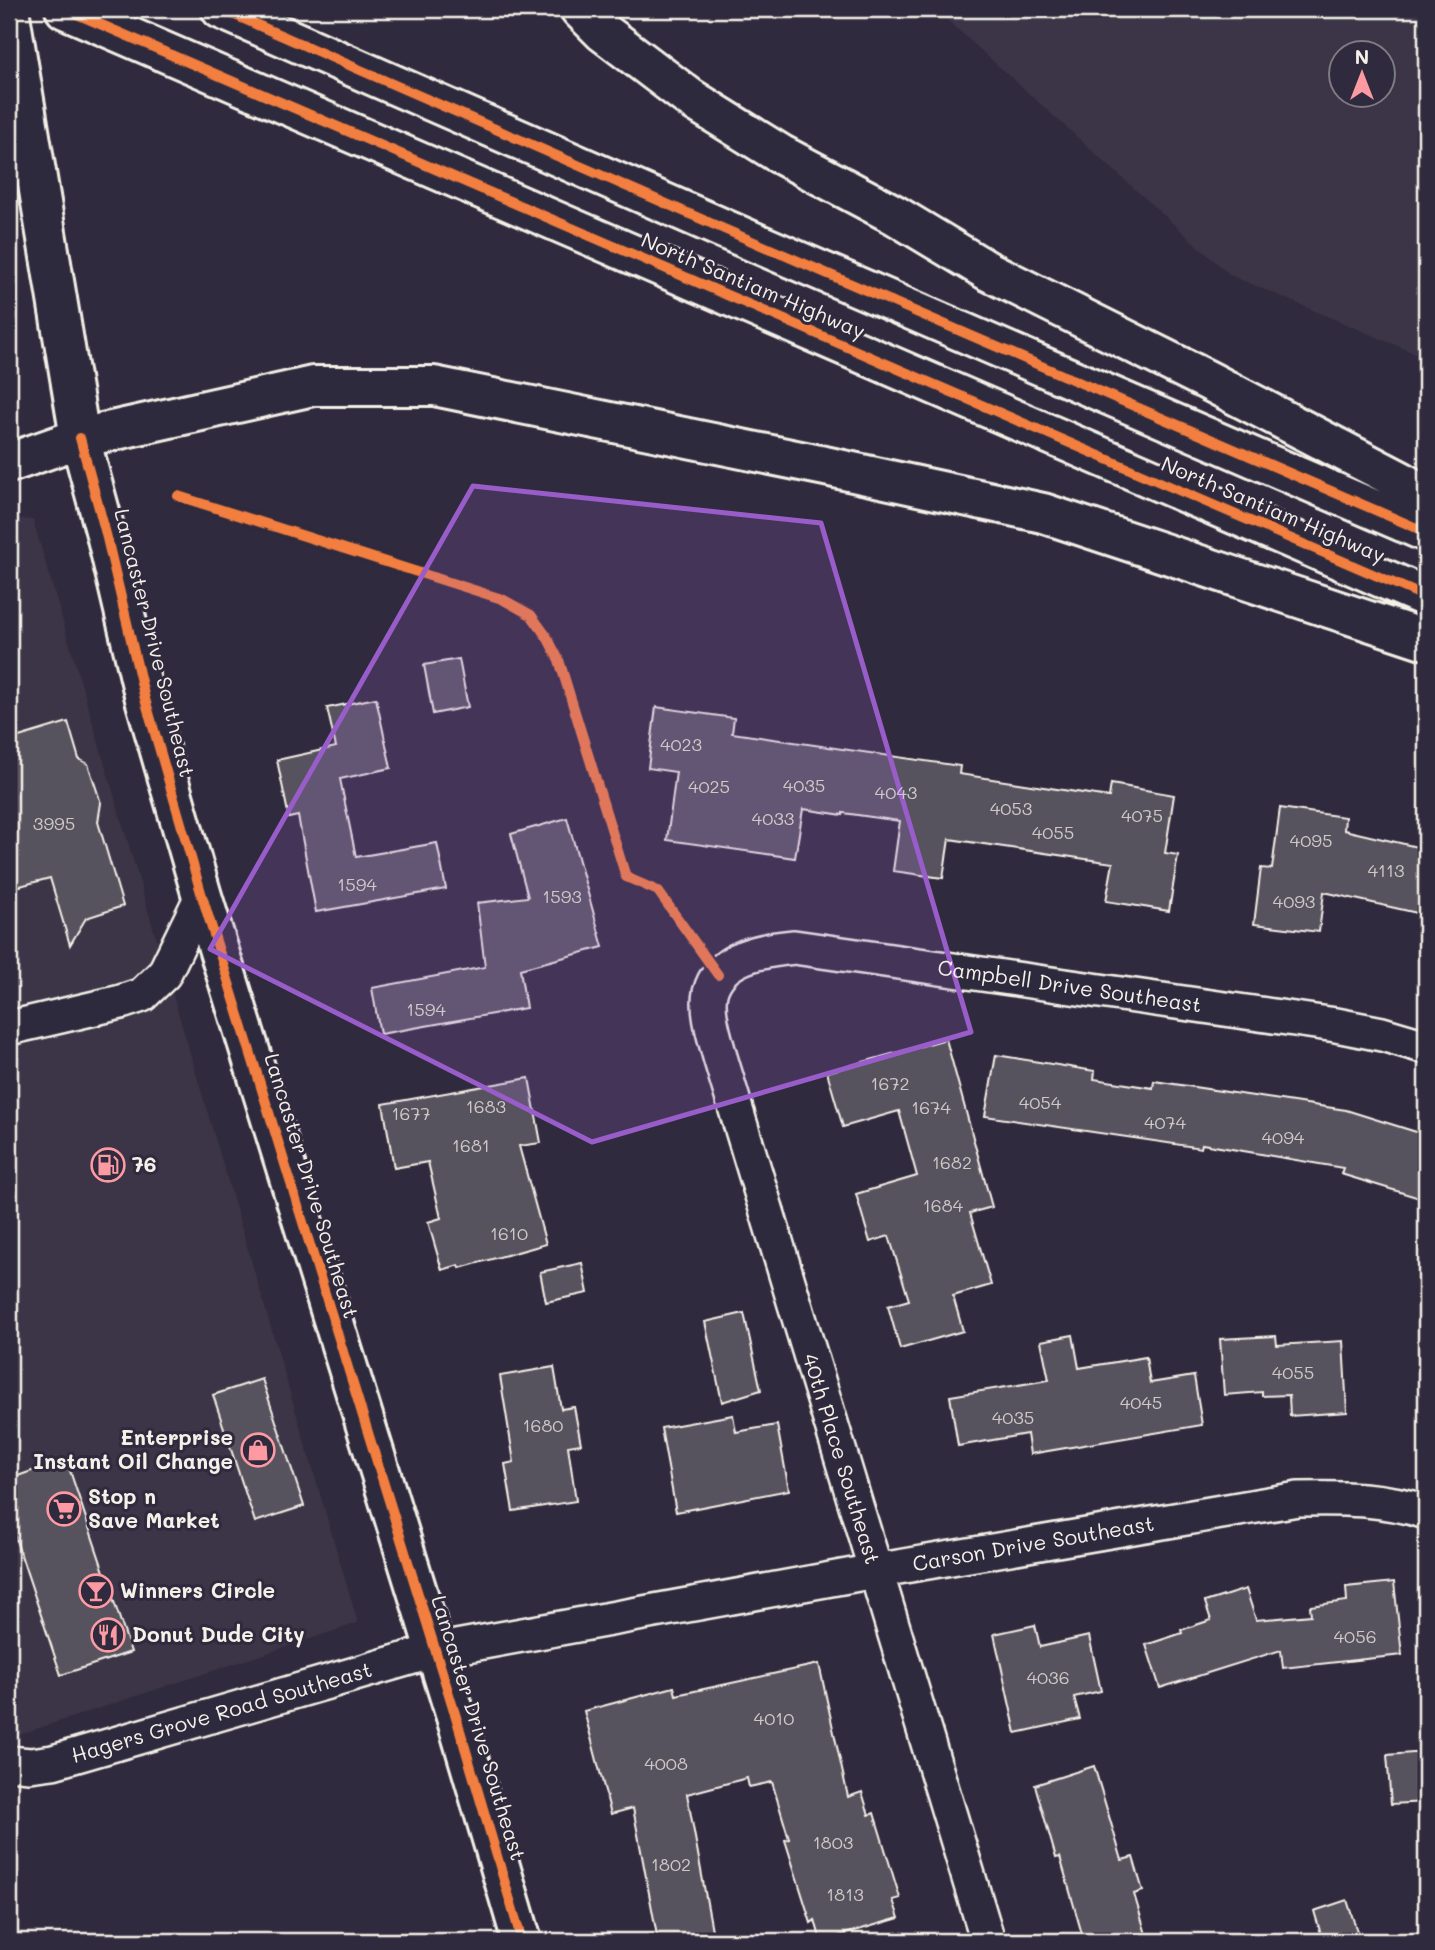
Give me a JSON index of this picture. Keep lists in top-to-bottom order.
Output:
{
  "streets": {
    "main road": ["North Santiam Highway", "Lancaster Drive Southeast"],
    "street": [
      "Campbell Drive Southeast",
      "40th Place Southeast",
      "Carson Drive Southeast",
      "Hagers Grove Road Southeast"
    ]
  },
  "crossings": [
    ["Lancaster Drive Southeast", "Carson Drive Southeast"],
    ["Lancaster Drive Southeast", "Hagers Grove Road Southeast"],
    ["Campbell Drive Southeast", "40th Place Southeast"],
    ["40th Place Southeast", "Carson Drive Southeast"],
    ["Carson Drive Southeast", "Hagers Grove Road Southeast"]
  ],
  "places": {
    "fuel station": ["76"],
    "shop": ["Enterprise Instant Oil Change"],
    "supermarket": ["Stop n Save Market"],
    "bar": ["Winners Circle"],
    "restaurant": ["Donut Dude City"]
  },
  "house_numbers": [
    "4023",
    "4035",
    "4025",
    "4043",
    "4053",
    "4075",
    "4033",
    "3995",
    "4055",
    "4095",
    "4113",
    "1594",
    "1593",
    "4093",
    "1594",
    "1672",
    "4054",
    "1683",
    "1674",
    "1677",
    "4074",
    "4094",
    "1681",
    "1682",
    "1684",
    "1610",
    "4055",
    "4045",
    "4035",
    "1680",
    "4056",
    "4036",
    "4010",
    "4008",
    "1803",
    "1802",
    "1813"
  ],
  "north": "top"
}
